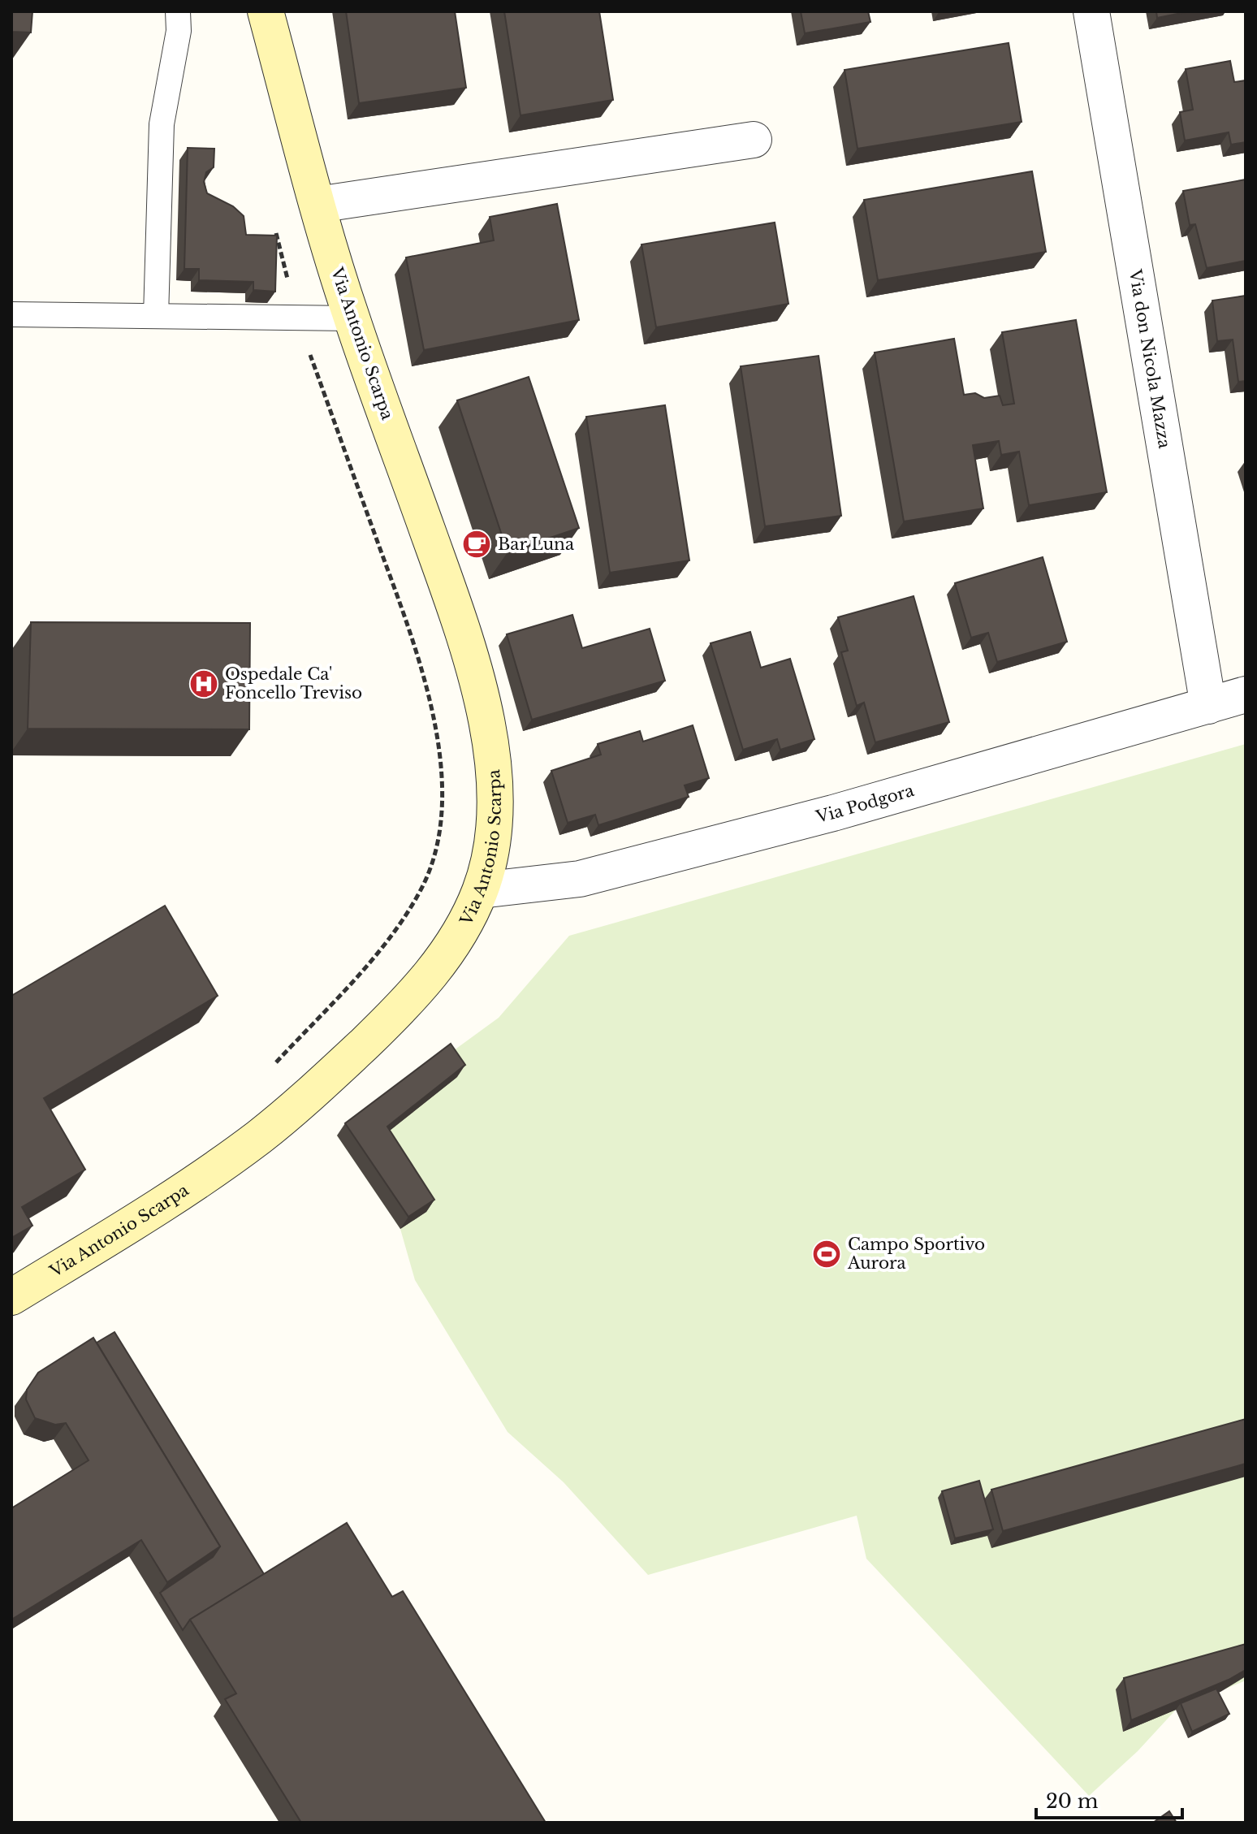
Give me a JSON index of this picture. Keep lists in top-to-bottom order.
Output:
{
  "streets": {
    "street": ["Via Antonio Scarpa", "Via don Nicola Mazza", "Via Podgora"]
  },
  "crossings": [
    ["Via Antonio Scarpa", "Via Podgora"],
    ["Via don Nicola Mazza", "Via Podgora"]
  ],
  "places": {
    "cafe": ["Bar Luna"],
    "hospital": ["Ospedale Ca' Foncello Treviso"],
    "sports": ["Campo Sportivo Aurora"]
  },
  "scale_bar": "20 m"
}
